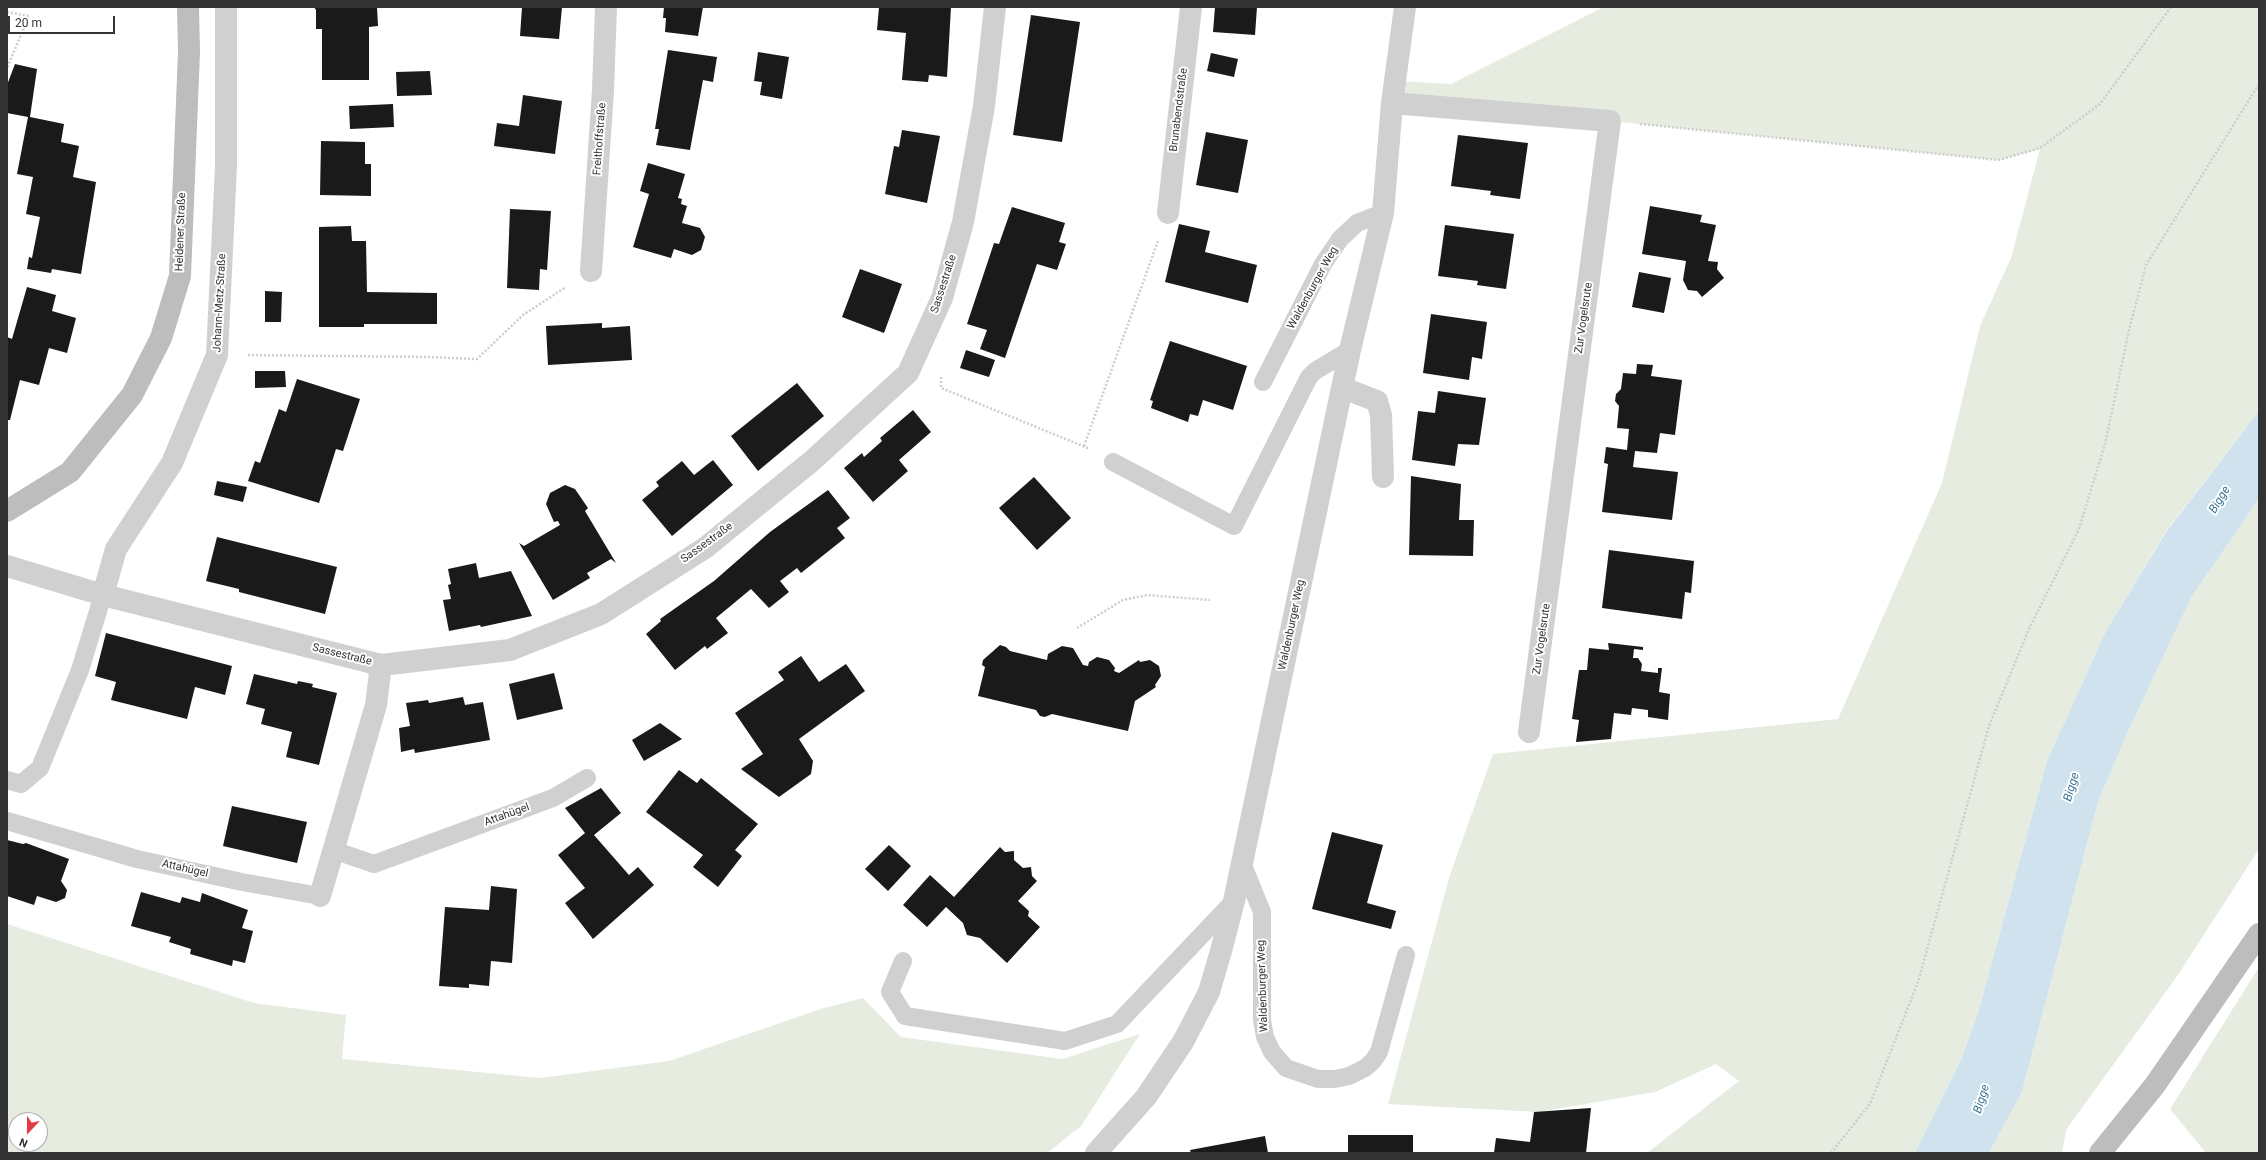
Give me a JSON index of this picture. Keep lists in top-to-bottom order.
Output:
{
  "streets": {
    "main road": ["Heldener Straße"],
    "street": [
      "Brunabendstraße",
      "Freithoffstraße",
      "Sassestraße",
      "Waldenburger Weg",
      "Johann-Metz-Straße",
      "Zur Vogelsrute",
      "Attahügel"
    ]
  },
  "crossings": [
    ["Sassestraße", "Johann-Metz-Straße"],
    ["Sassestraße", "Attahügel"]
  ],
  "water": ["Bigge"],
  "scale_bar": "20 m",
  "north": "bottom"
}
